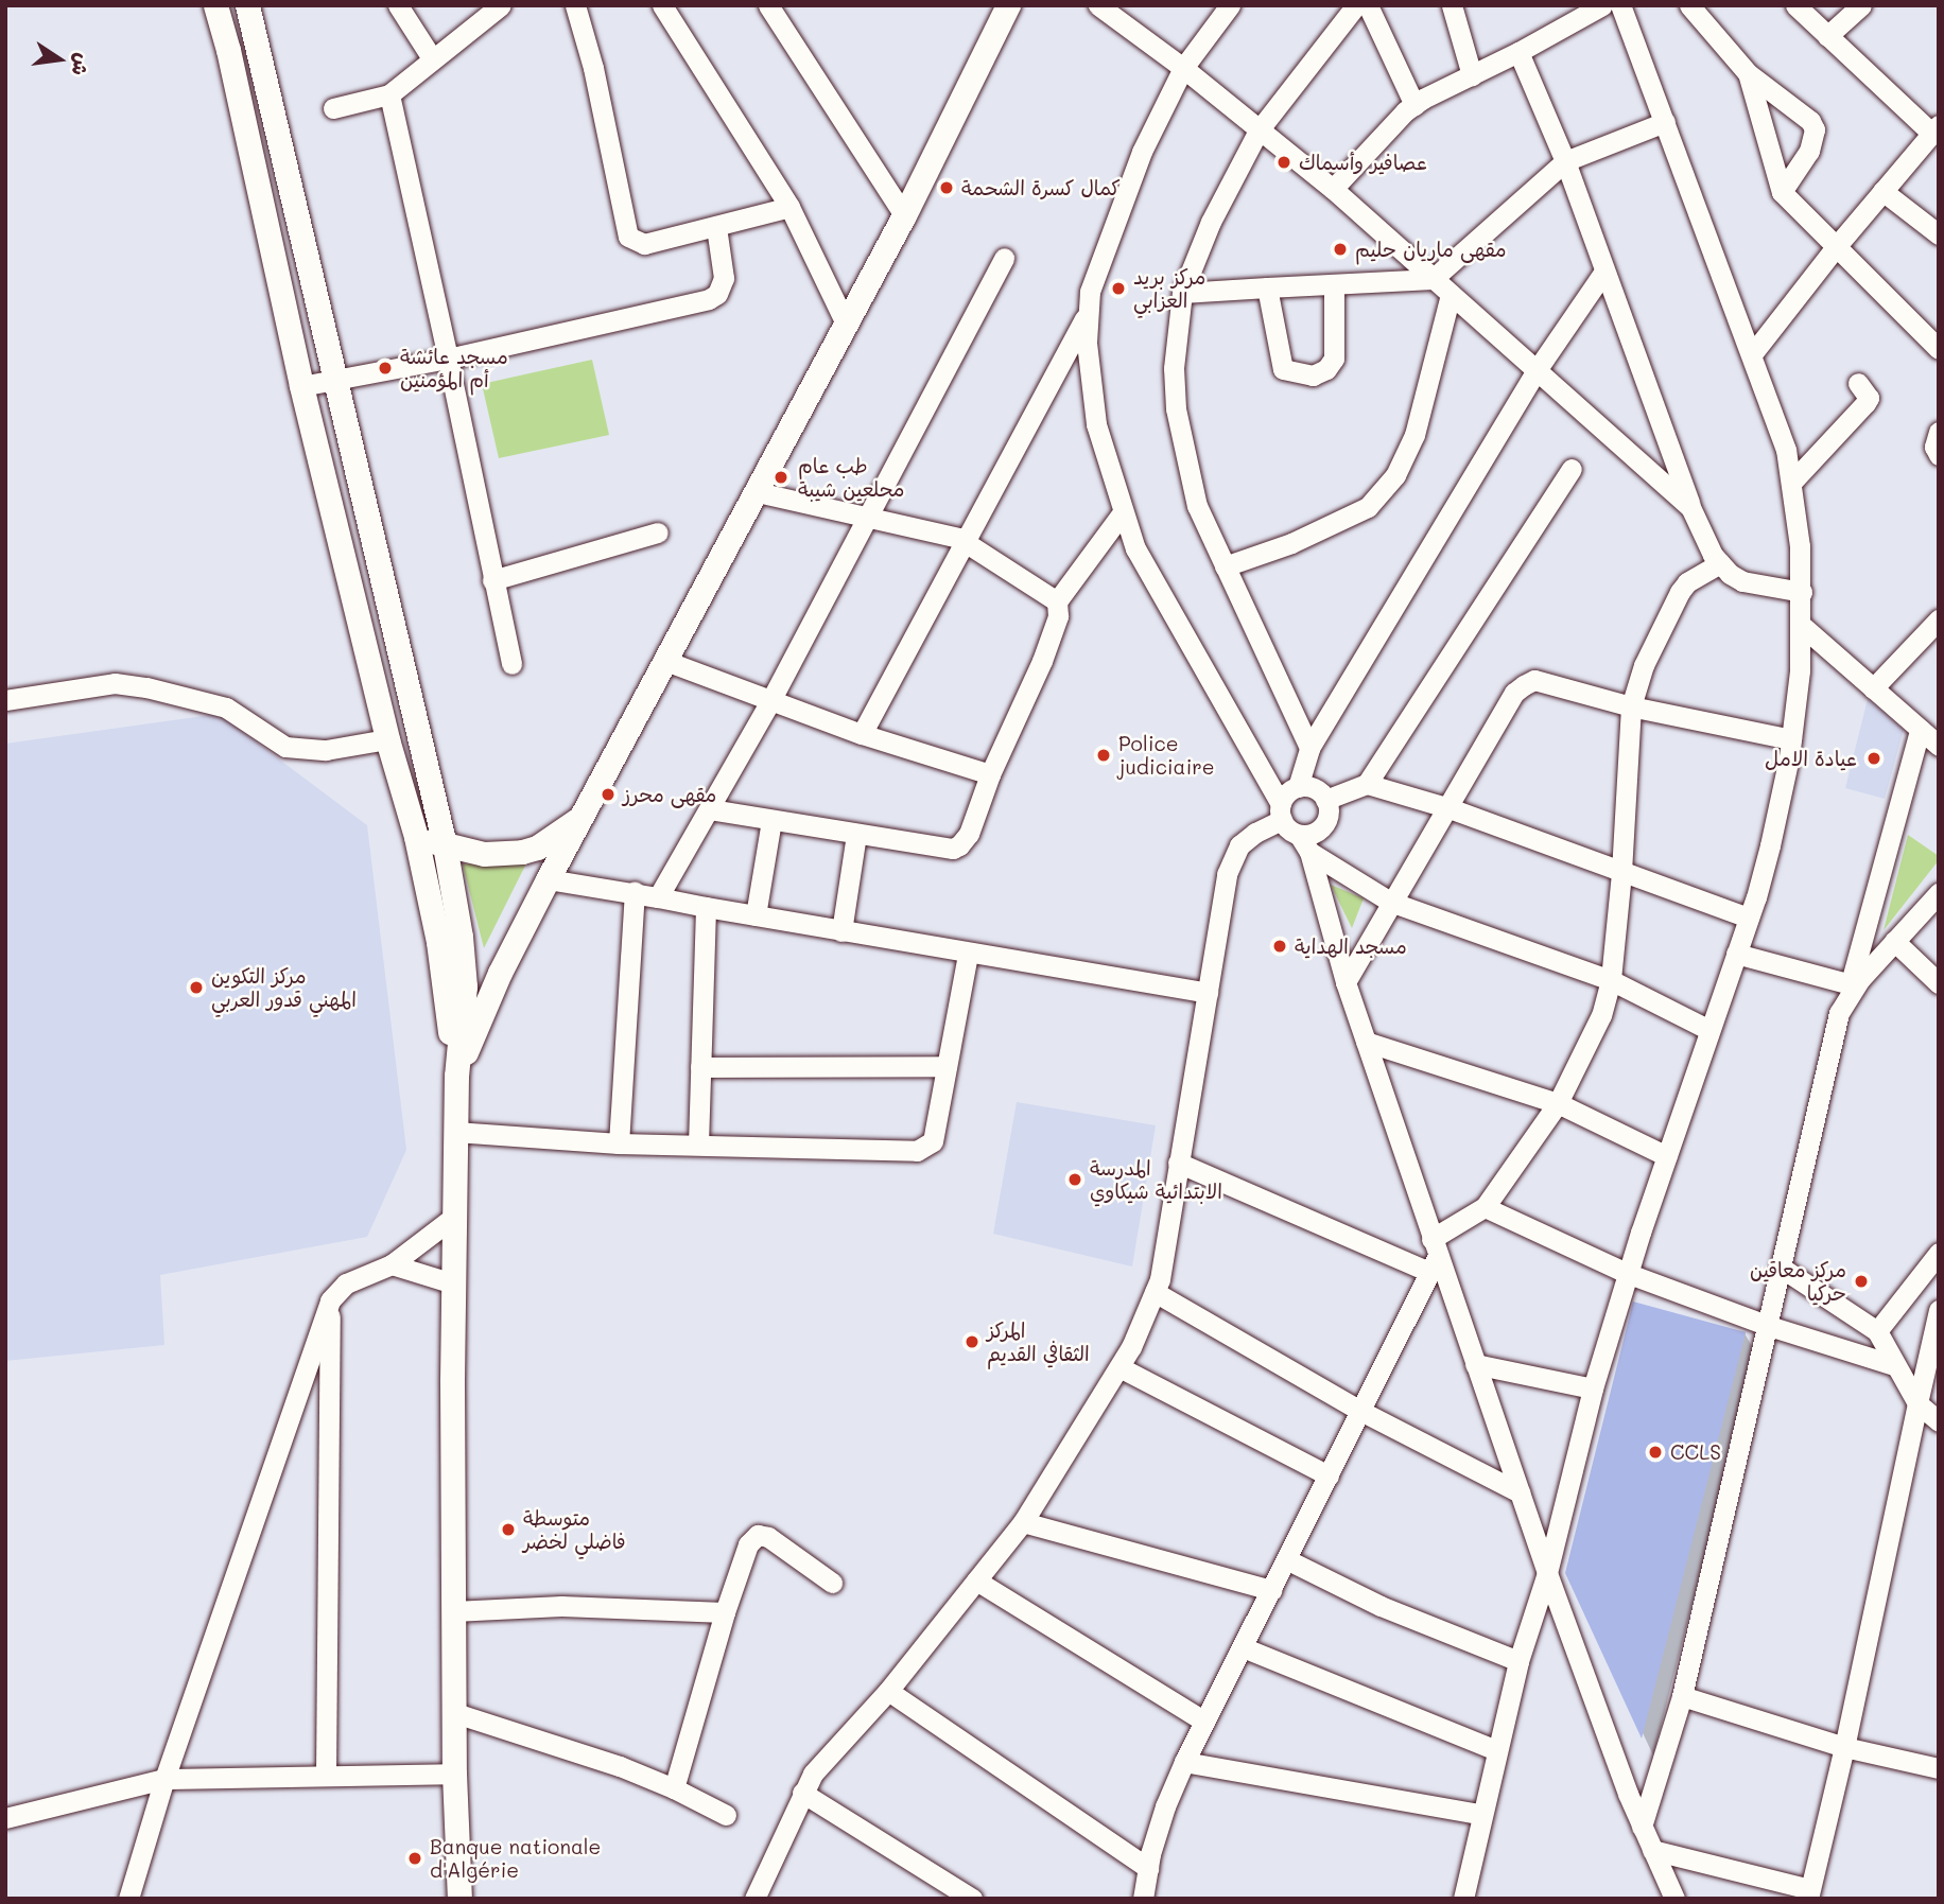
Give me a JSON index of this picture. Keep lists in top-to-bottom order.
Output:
{
  "places": [
    "عصافير وأسماك",
    "كمال كسرة الشحمة",
    "مقهى ماريان حليم",
    "مركز بريد العزابي",
    "مسجد عائشة أم المؤمنين",
    "طب عام محلعين شيبة",
    "Police judiciaire",
    "عيادة الامل",
    "مقهى محرز",
    "مسجد الهداية",
    "مركز التكوين المهني قدور العربي",
    "المدرسة الابتدائية شيكاوي",
    "مركز معاقين حركيا",
    "المركز الثقافي القديم",
    "CCLS",
    "متوسطة فاضلي لخضر",
    "Banque nationale d'Algérie"
  ],
  "north": "right"
}
